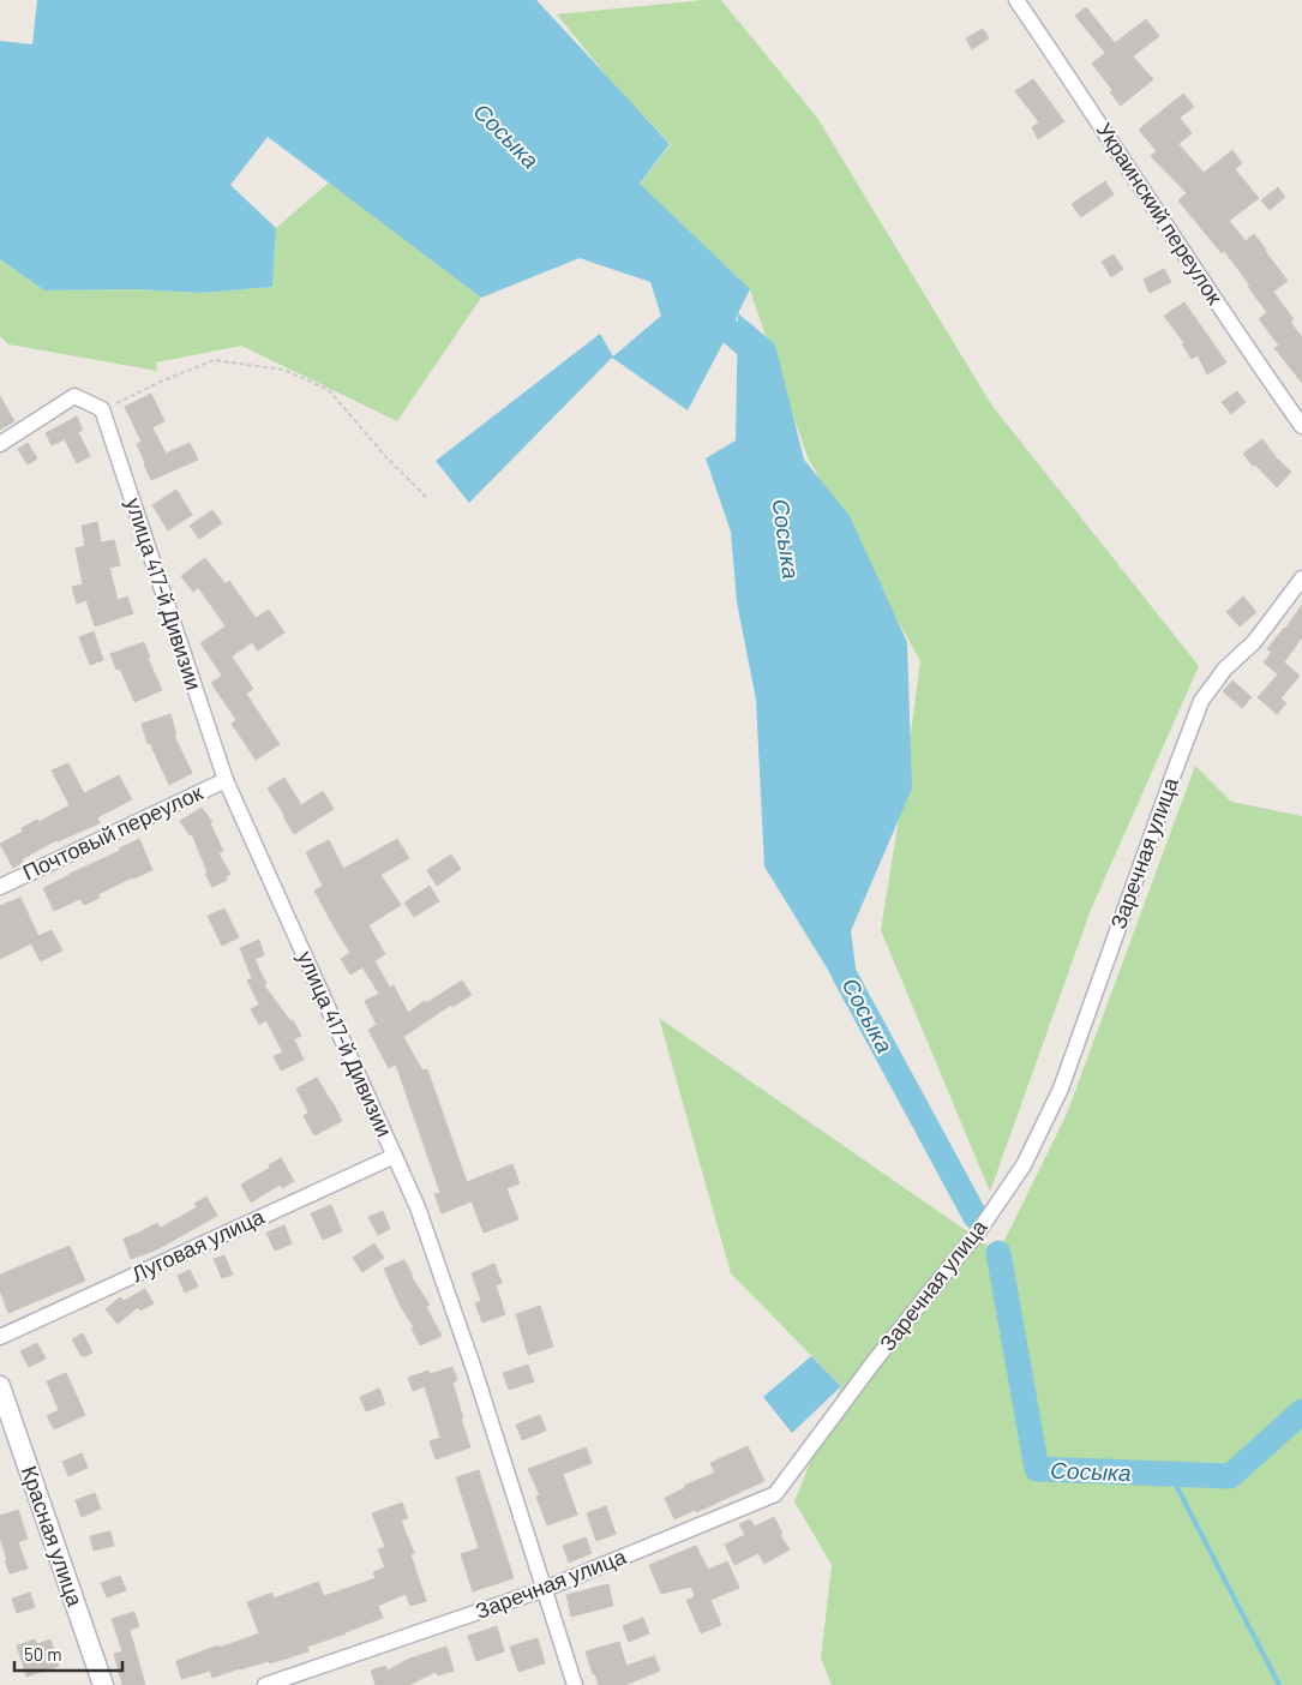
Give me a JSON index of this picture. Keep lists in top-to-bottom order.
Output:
{
  "streets": {
    "street": [
      "Украинский переулок",
      "улица 417-й Дивизии",
      "Почтовый переулок",
      "Заречная улица",
      "Луговая улица",
      "Красная улица"
    ]
  },
  "crossings": [
    ["улица 417-й Дивизии", "Почтовый переулок"],
    ["улица 417-й Дивизии", "Заречная улица"],
    ["улица 417-й Дивизии", "Луговая улица"]
  ],
  "water": ["Сосыка"],
  "scale_bar": "50 m"
}
